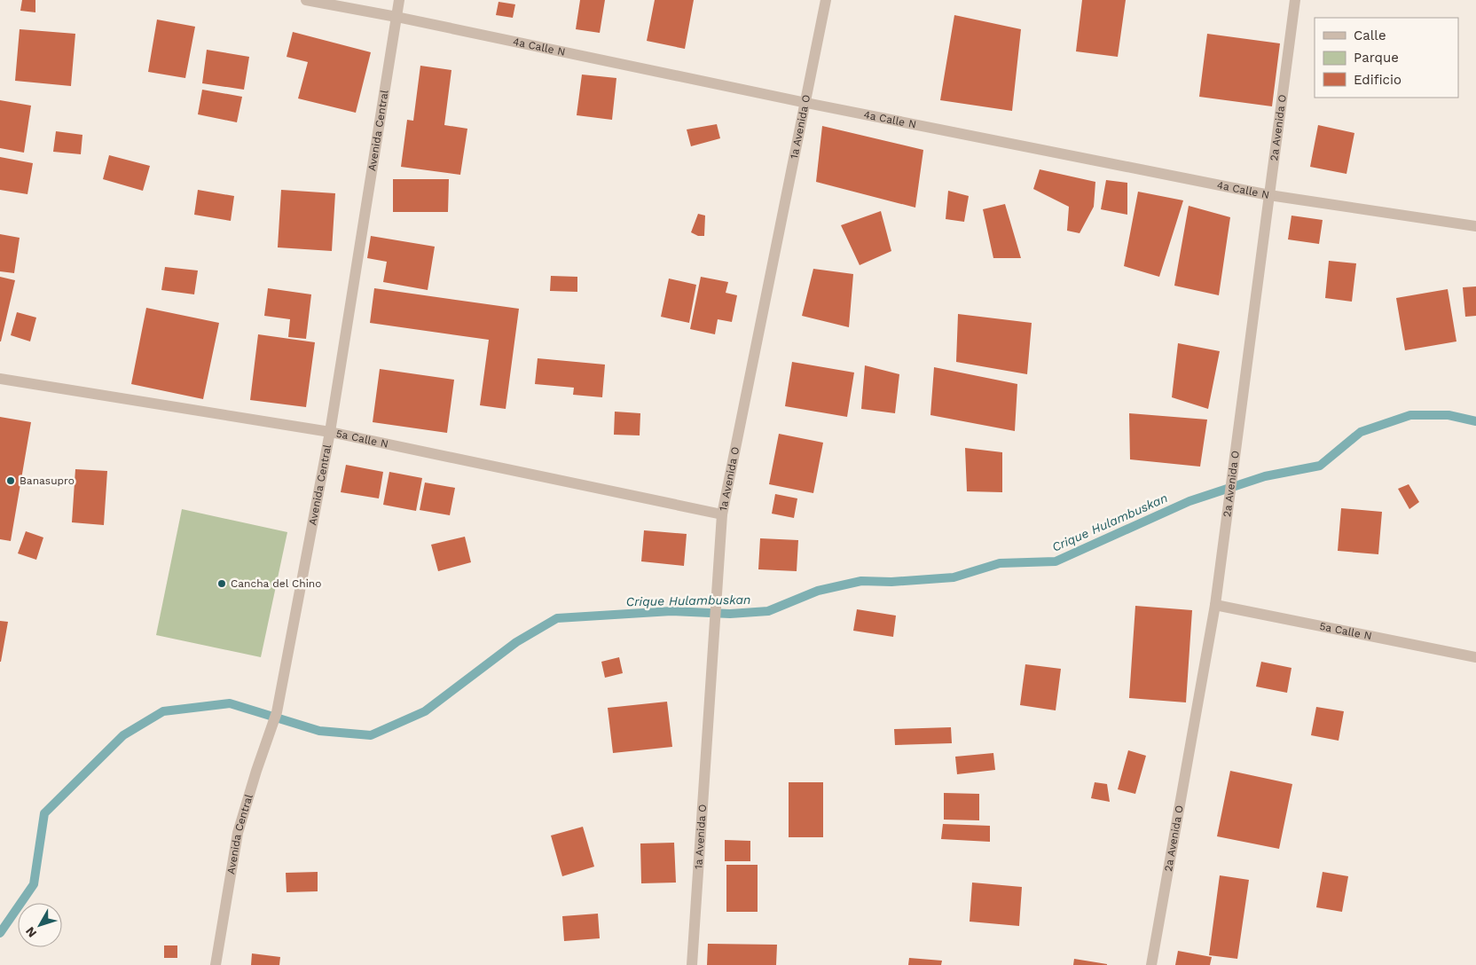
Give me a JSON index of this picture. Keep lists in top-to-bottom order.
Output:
{
  "streets": {
    "street": [
      "4a Calle N",
      "1a Avenida O",
      "2a Avenida O",
      "Avenida Central",
      "5a Calle N"
    ]
  },
  "crossings": [
    ["4a Calle N", "1a Avenida O"],
    ["4a Calle N", "2a Avenida O"],
    ["4a Calle N", "Avenida Central"],
    ["1a Avenida O", "5a Calle N"],
    ["2a Avenida O", "5a Calle N"],
    ["Avenida Central", "5a Calle N"]
  ],
  "water": ["Crique Hulambuskan"],
  "places": ["Banasupro", "Cancha del Chino"],
  "legend": ["Calle", "Parque", "Edificio"],
  "north": "bottom left"
}
